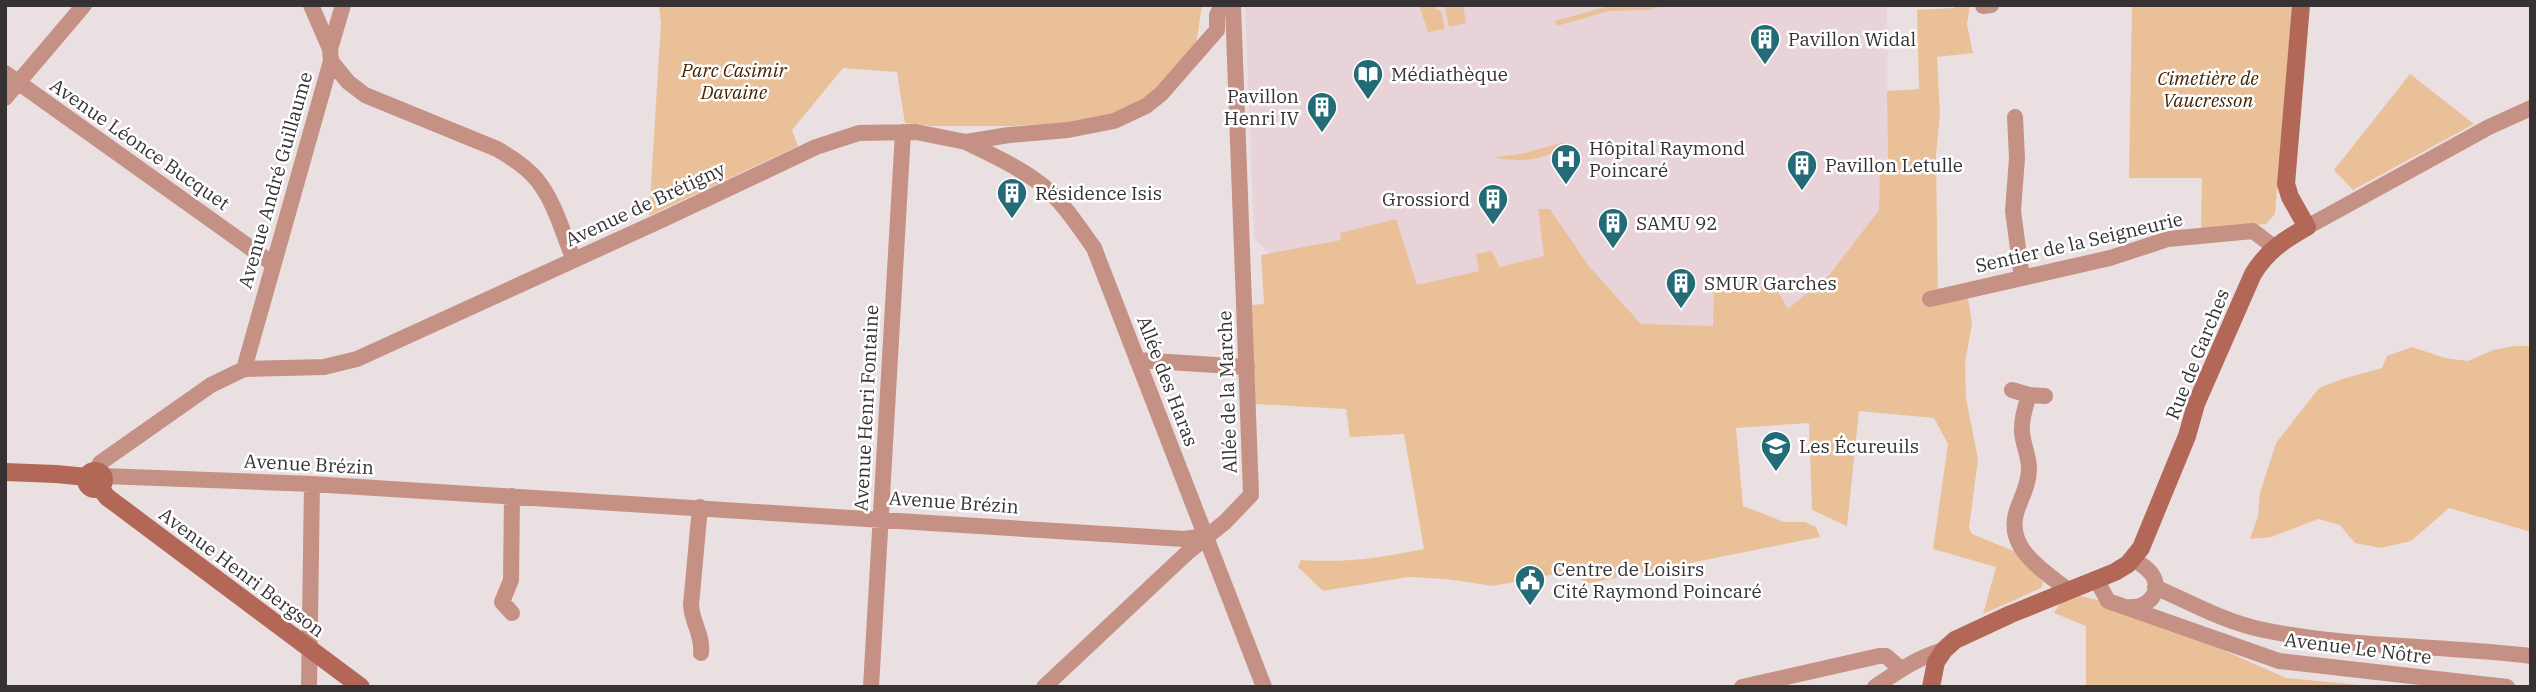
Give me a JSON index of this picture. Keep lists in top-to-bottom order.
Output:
{
  "streets": {
    "street": [
      "Avenue Léonce Bucquet",
      "Avenue André Guillaume",
      "Avenue de Brétigny",
      "Sentier de la Seigneurie",
      "Rue de Garches",
      "Allée des Haras",
      "Allée de la Marche",
      "Avenue Henri Fontaine",
      "Avenue Brézin",
      "Avenue Henri Bergson",
      "Avenue Le Nôtre"
    ]
  },
  "crossings": [
    ["Avenue Léonce Bucquet", "Avenue André Guillaume"],
    ["Avenue André Guillaume", "Avenue de Brétigny"],
    ["Avenue de Brétigny", "Allée des Haras"],
    ["Avenue de Brétigny", "Avenue Henri Fontaine"],
    ["Avenue de Brétigny", "Avenue Brézin"],
    ["Avenue de Brétigny", "Avenue Henri Bergson"],
    ["Sentier de la Seigneurie", "Rue de Garches"],
    ["Rue de Garches", "Avenue Le Nôtre"],
    ["Allée des Haras", "Allée de la Marche"],
    ["Allée des Haras", "Avenue Brézin"],
    ["Allée de la Marche", "Avenue Brézin"],
    ["Avenue Henri Fontaine", "Avenue Brézin"],
    ["Avenue Brézin", "Avenue Henri Bergson"]
  ],
  "parks": ["Parc Casimir Davaine", "Cimetière de Vaucresson"],
  "places": {
    "building": [
      "Pavillon Widal",
      "Pavillon Henri IV",
      "Pavillon Letulle",
      "Résidence Isis",
      "Grossiord",
      "SAMU 92",
      "SMUR Garches"
    ],
    "library": ["Médiathèque"],
    "hospital": ["Hôpital Raymond Poincaré"],
    "school or university": ["Les Écureuils"],
    "public building": ["Centre de Loisirs Cité Raymond Poincaré"]
  }
}
